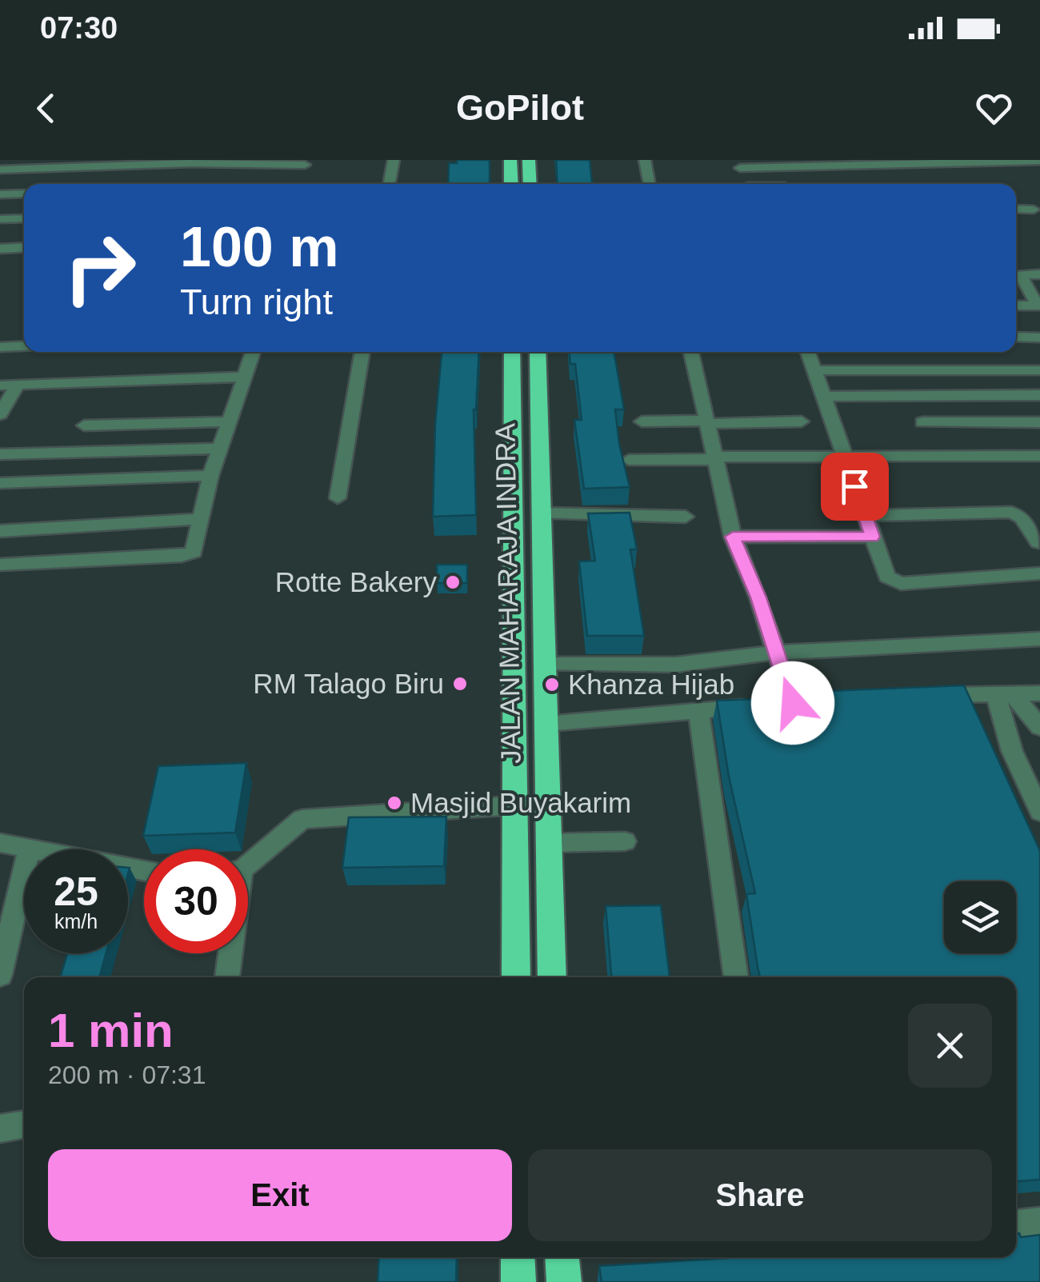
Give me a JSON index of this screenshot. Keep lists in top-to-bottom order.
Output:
{
  "streets": {
    "highway": ["JALAN MAHARAJA INDRA"]
  },
  "places": [
    "Rotte Bakery",
    "RM Talago Biru",
    "Khanza Hijab",
    "Masjid Buyakarim"
  ],
  "page": {
    "status": "07:30",
    "header": "GoPilot",
    "turn": ["100 m", "Turn right"],
    "speed": "25 km/h",
    "limit": "30",
    "heading": ["1 min", "200 m · 07:31"],
    "buttons": ["Exit", "Share"]
  }
}
